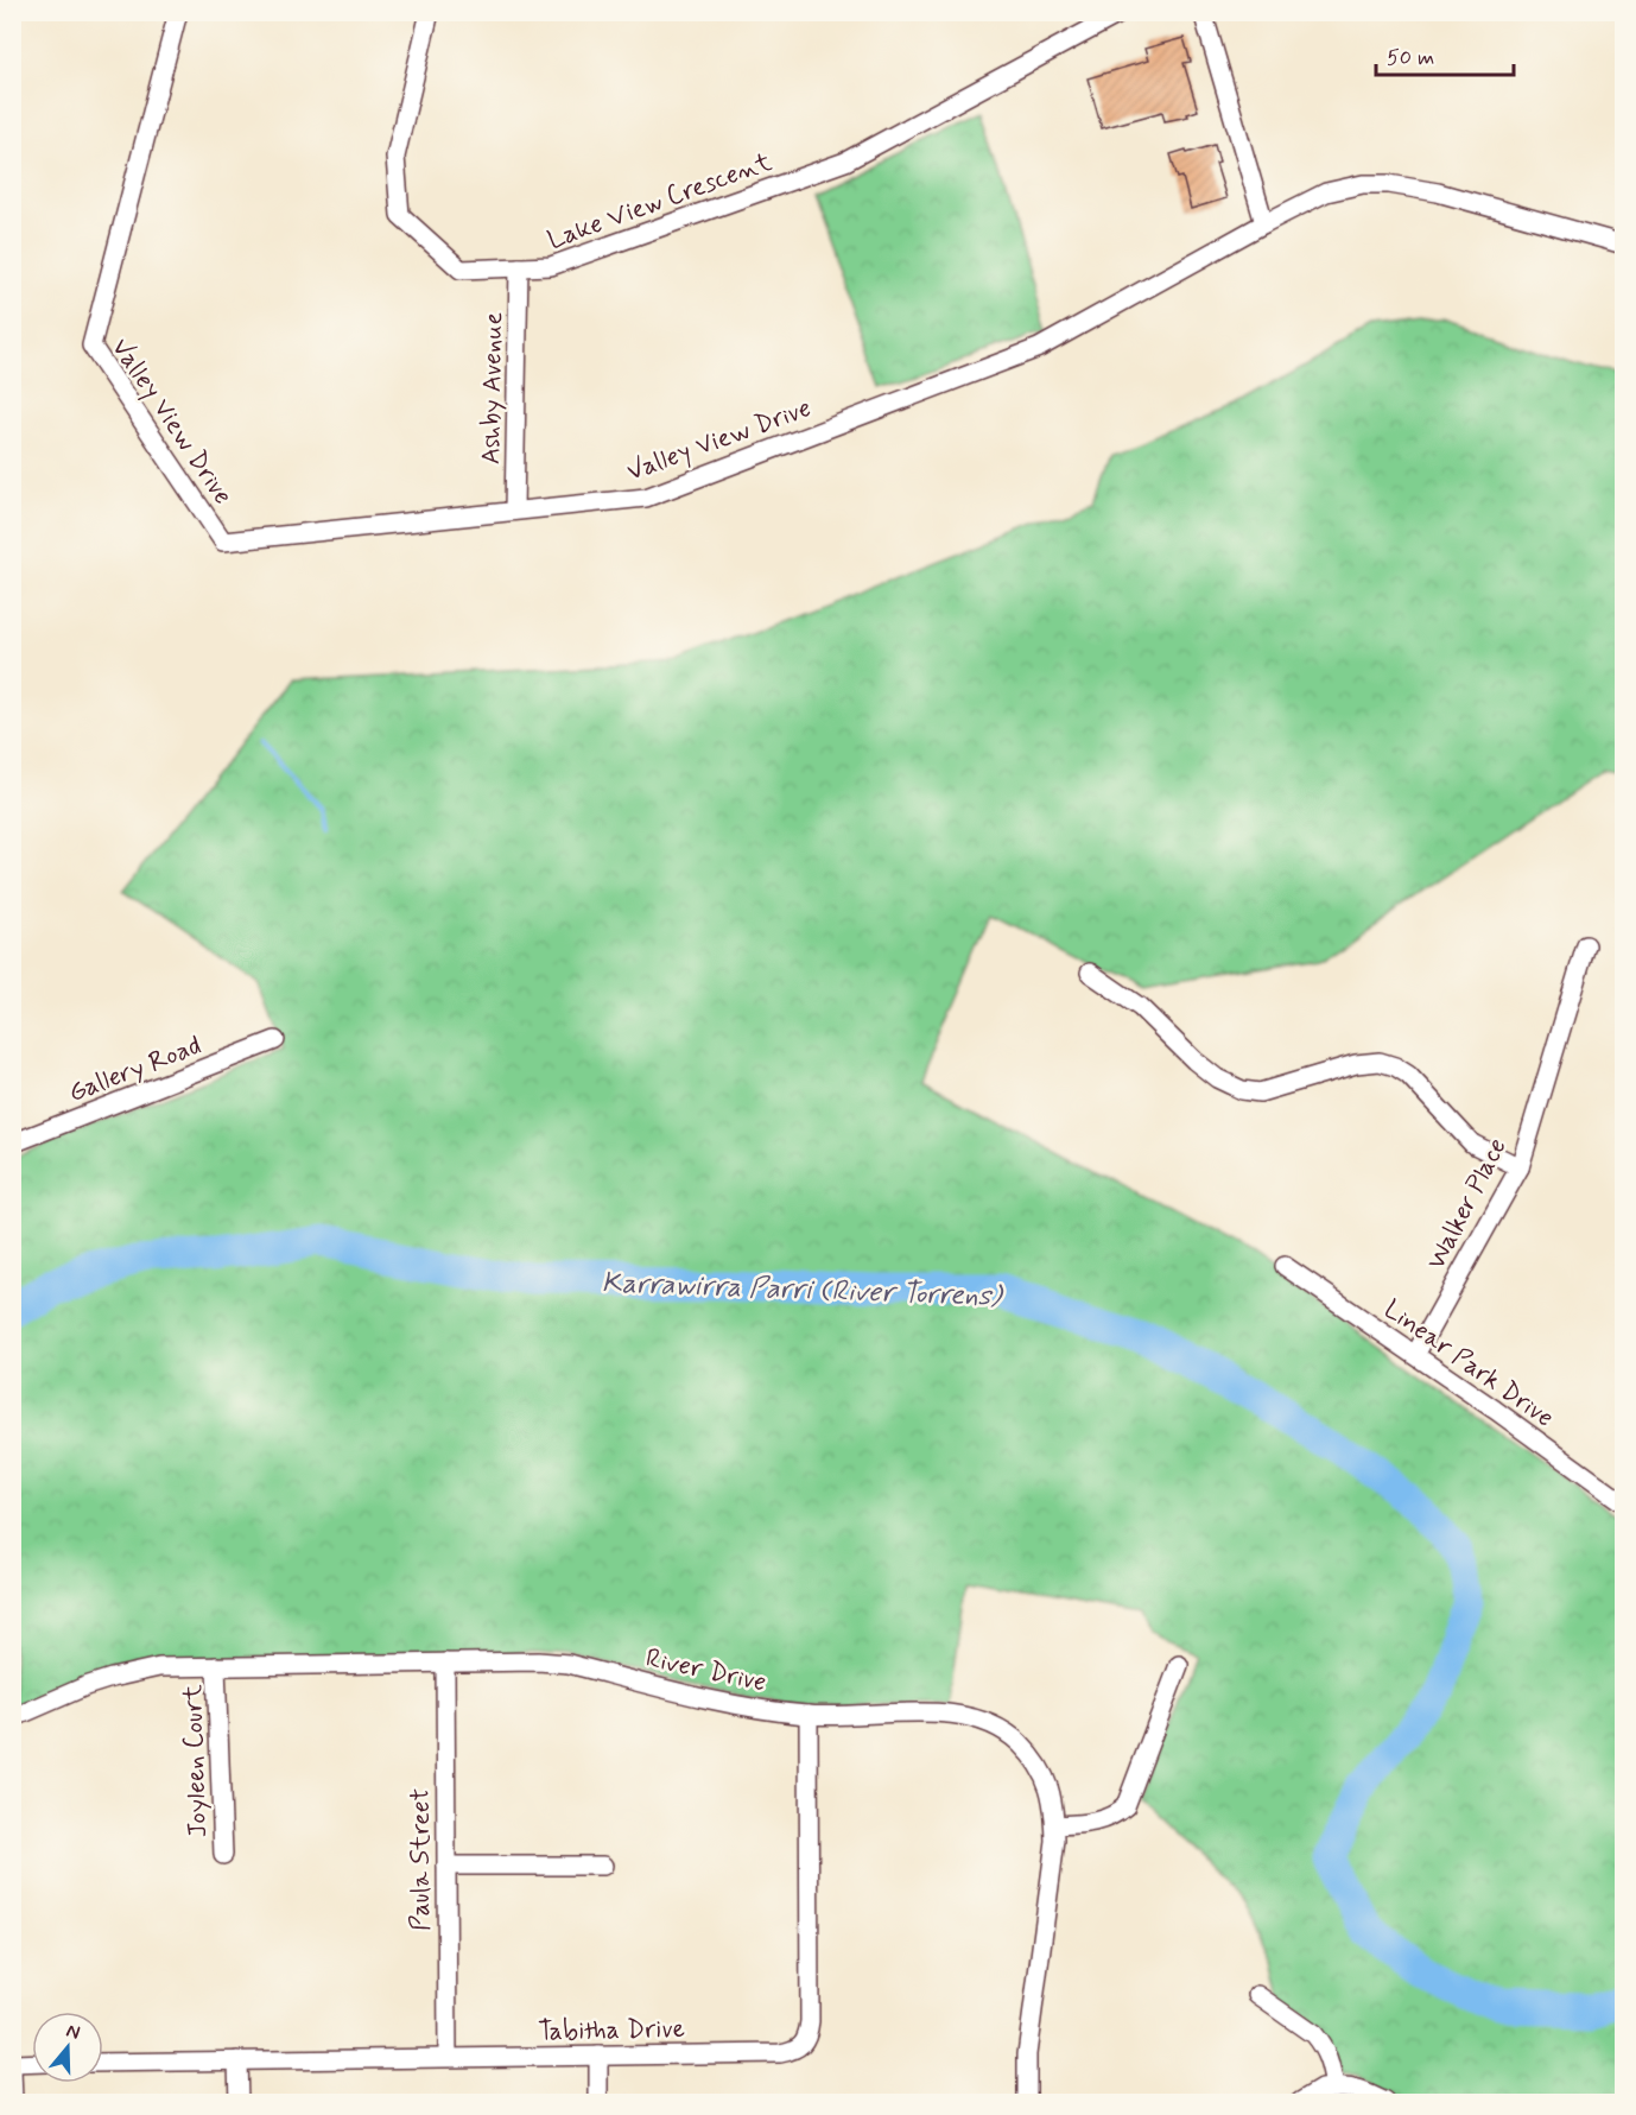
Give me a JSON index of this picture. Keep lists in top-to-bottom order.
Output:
{
  "streets": {
    "street": [
      "Lake View Crescent",
      "Ashby Avenue",
      "Valley View Drive",
      "Gallery Road",
      "Walker Place",
      "Linear Park Drive",
      "River Drive",
      "Joyleen Court",
      "Paula Street",
      "Tabitha Drive"
    ]
  },
  "crossings": [
    ["Lake View Crescent", "Ashby Avenue"],
    ["Ashby Avenue", "Valley View Drive"],
    ["Walker Place", "Linear Park Drive"],
    ["River Drive", "Joyleen Court"],
    ["River Drive", "Paula Street"],
    ["River Drive", "Tabitha Drive"],
    ["Paula Street", "Tabitha Drive"]
  ],
  "water": ["Karrawirra Parri (River Torrens)"],
  "scale_bar": "50 m",
  "north": "top"
}
